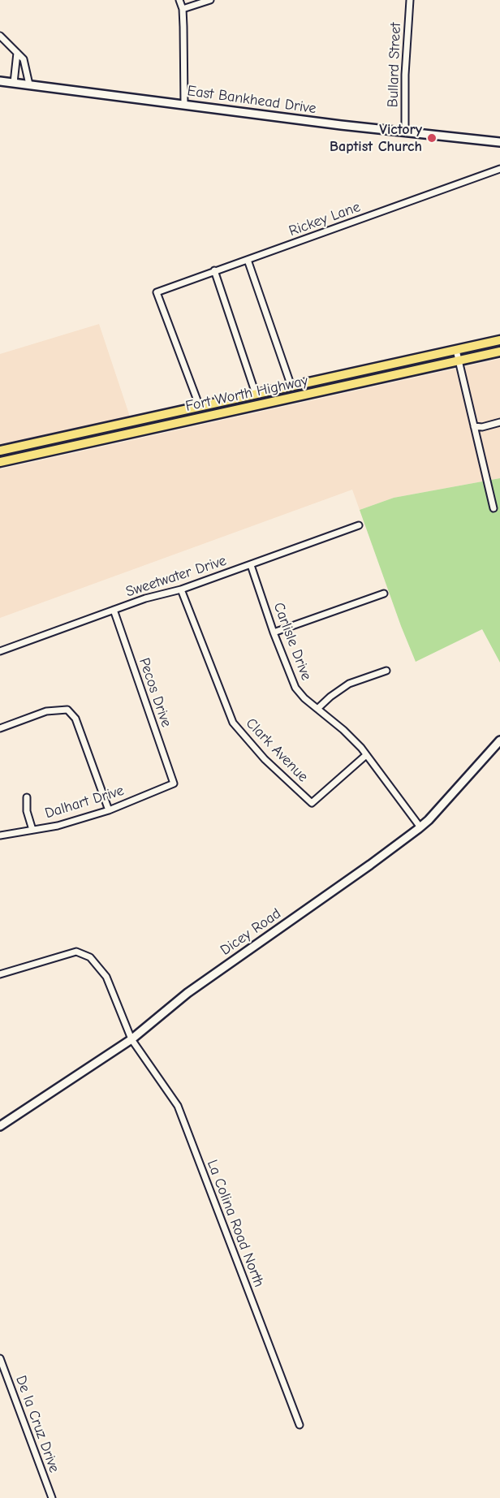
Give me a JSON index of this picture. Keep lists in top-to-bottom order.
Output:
{
  "streets": {
    "main road": ["Fort Worth Highway"],
    "street": [
      "Bullard Street",
      "East Bankhead Drive",
      "Rickey Lane",
      "Sweetwater Drive",
      "Carlisle Drive",
      "Pecos Drive",
      "Clark Avenue",
      "Dalhart Drive",
      "Dicey Road",
      "La Colina Road North",
      "De la Cruz Drive"
    ]
  },
  "crossings": [
    ["Bullard Street", "East Bankhead Drive"],
    ["Rickey Lane", "Fort Worth Highway"],
    ["Sweetwater Drive", "Carlisle Drive"],
    ["Sweetwater Drive", "Pecos Drive"],
    ["Sweetwater Drive", "Clark Avenue"],
    ["Carlisle Drive", "Clark Avenue"],
    ["Carlisle Drive", "Dicey Road"],
    ["Pecos Drive", "Dalhart Drive"],
    ["Dicey Road", "La Colina Road North"]
  ],
  "places": ["Victory Baptist Church"]
}
